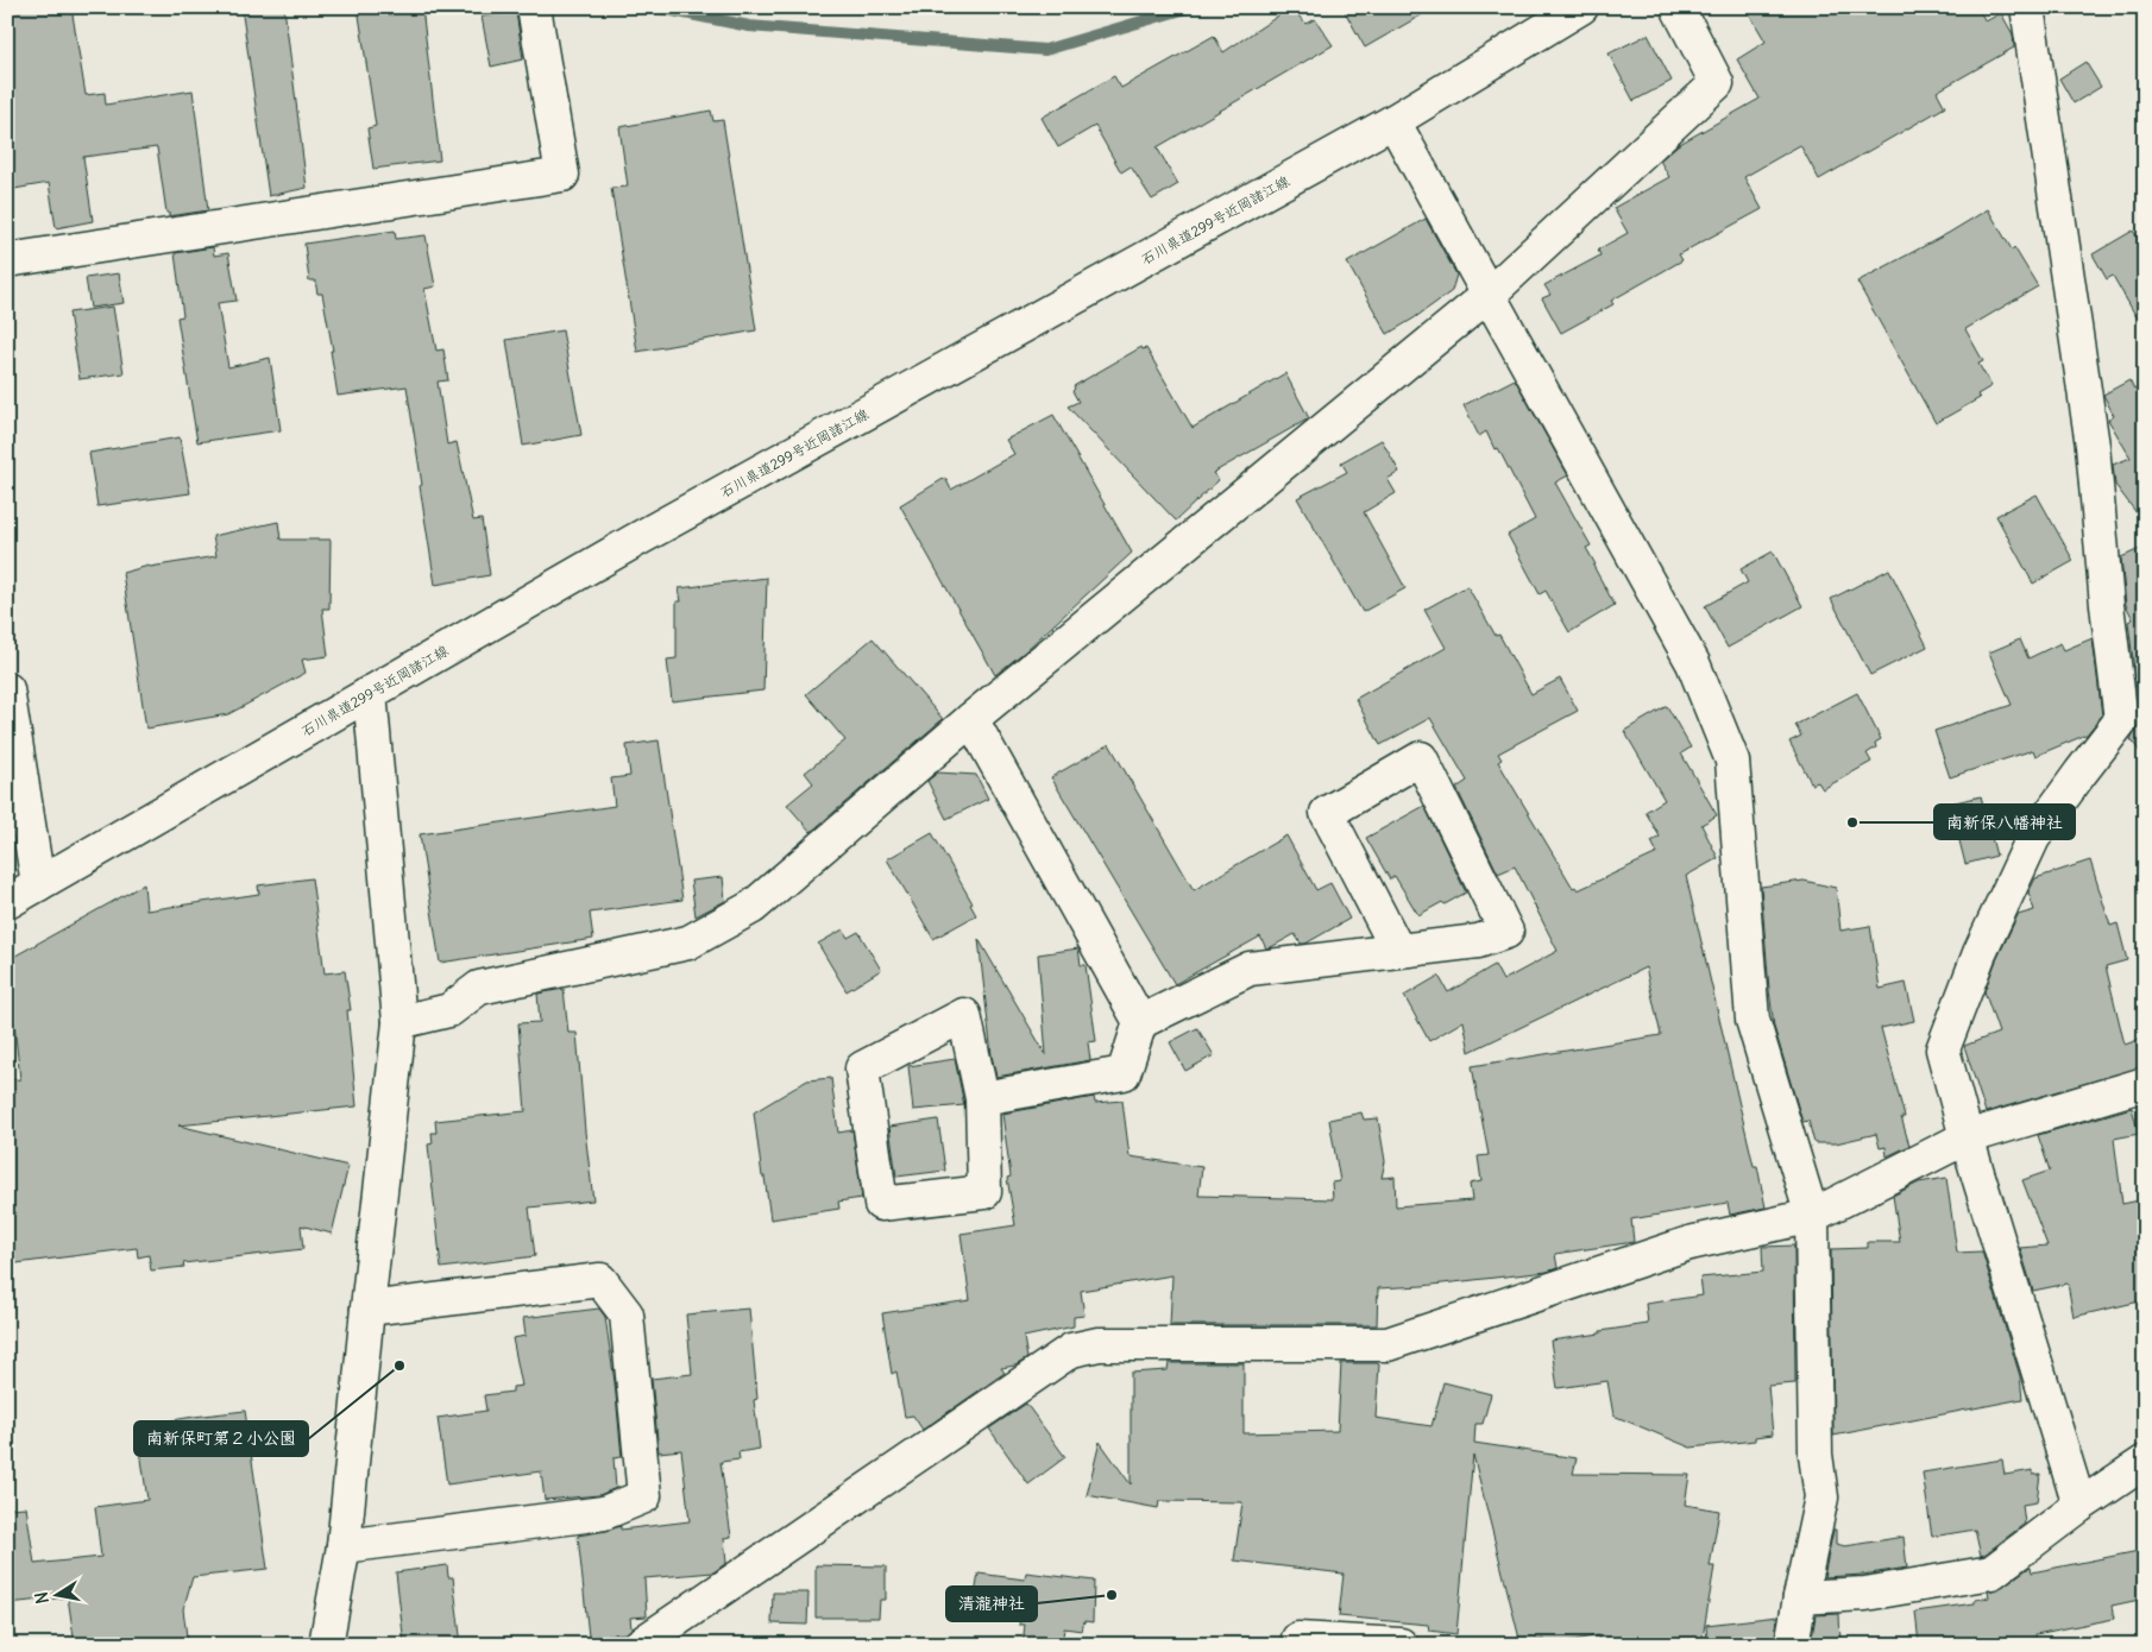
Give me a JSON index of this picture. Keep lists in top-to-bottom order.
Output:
{
  "streets": {
    "street": ["石川県道299号近岡諸江線"]
  },
  "places": ["南新保八幡神社", "南新保町第２小公園", "清瀧神社"],
  "north": "left"
}
